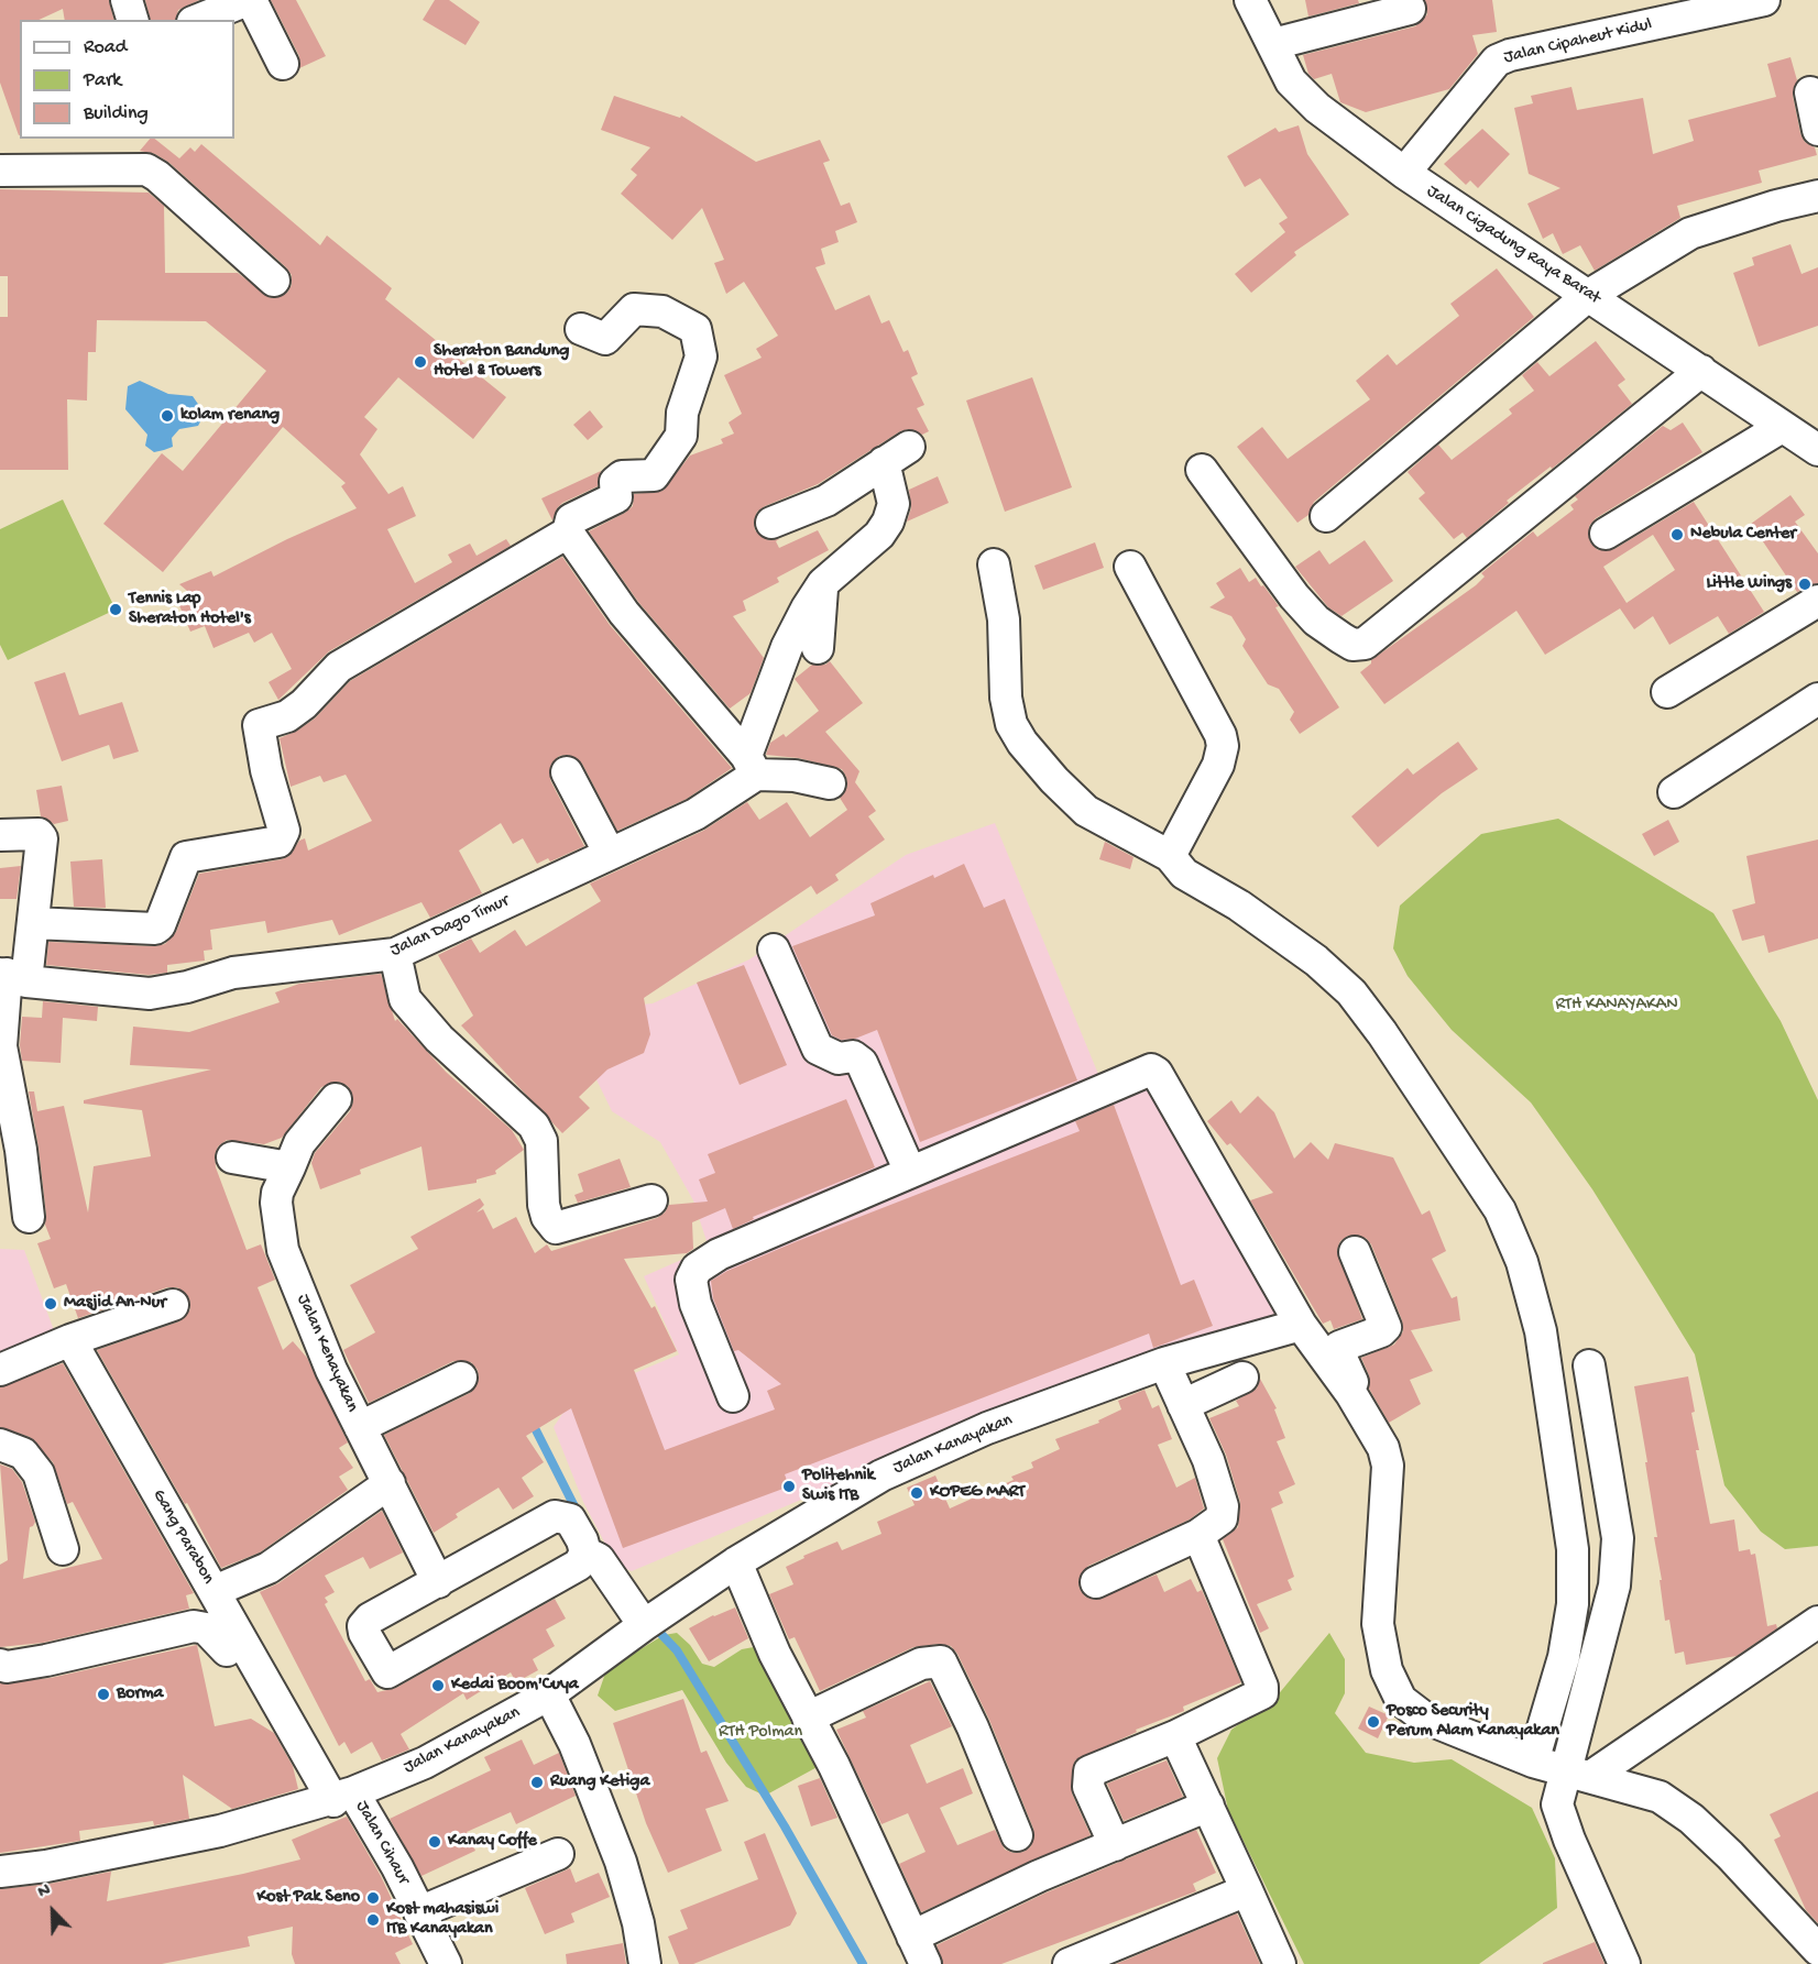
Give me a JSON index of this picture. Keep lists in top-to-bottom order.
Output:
{
  "streets": {
    "street": [
      "Jalan Cipaheut Kidul",
      "Jalan Cigadung Raya Barat",
      "Jalan Dago Timur",
      "Jalan Kenayakan",
      "Jalan Kanayakan",
      "Gang Parabon",
      "Jalan Cihaur"
    ]
  },
  "crossings": [
    ["Jalan Cipaheut Kidul", "Jalan Cigadung Raya Barat"],
    ["Jalan Kanayakan", "Gang Parabon"],
    ["Jalan Kanayakan", "Jalan Cihaur"],
    ["Gang Parabon", "Jalan Cihaur"]
  ],
  "parks": ["RTH KANAYAKAN", "RTH Polman"],
  "places": [
    "Sheraton Bandung Hotel & Towers",
    "kolam renang",
    "Nebula Center",
    "Little Wings",
    "Tennis Lap Sheraton Hotel's",
    "Masjid An-Nur",
    "Politehnik Swis ITB",
    "KOPEG MART",
    "Kedai Boom'Cuya",
    "Borma",
    "Posco Security Perum Alam Kanayakan",
    "Ruang Ketiga",
    "Kanay Coffe",
    "Kost Pak Seno",
    "Kost mahasiswi ITB Kanayakan"
  ],
  "legend": ["Road", "Park", "Building"],
  "north": "top left"
}
